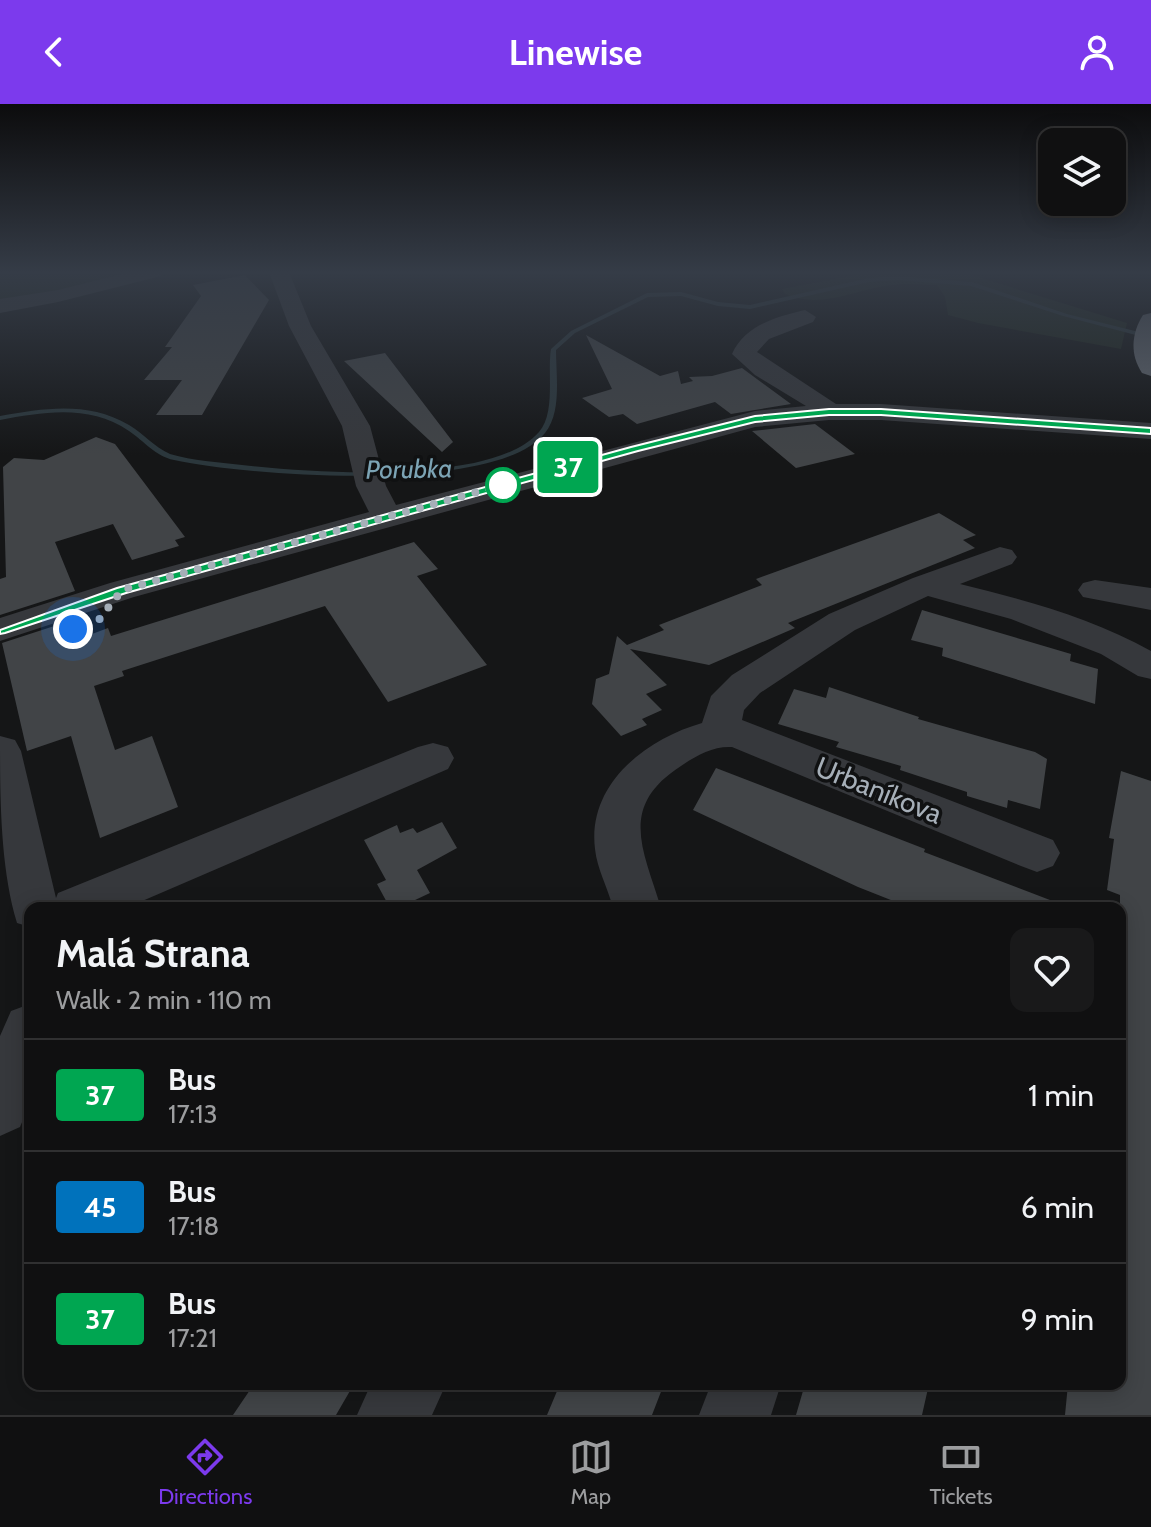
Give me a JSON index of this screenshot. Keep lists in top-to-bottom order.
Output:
{
  "streets": {
    "street": ["Urbaníkova"]
  },
  "water": ["Porubka"],
  "lines": ["bus line 37"],
  "page": {
    "header": "Linewise",
    "on_map": "37",
    "heading": ["Malá Strana", "Walk · 2 min · 110 m"],
    "list": [
      {
        "mark": "37",
        "name": "Bus",
        "note": "17:13",
        "value": "1 min"
      },
      {
        "mark": "45",
        "name": "Bus",
        "note": "17:18",
        "value": "6 min"
      },
      {
        "mark": "37",
        "name": "Bus",
        "note": "17:21",
        "value": "9 min"
      }
    ],
    "tabs": ["Directions", "Map", "Tickets"]
  }
}
